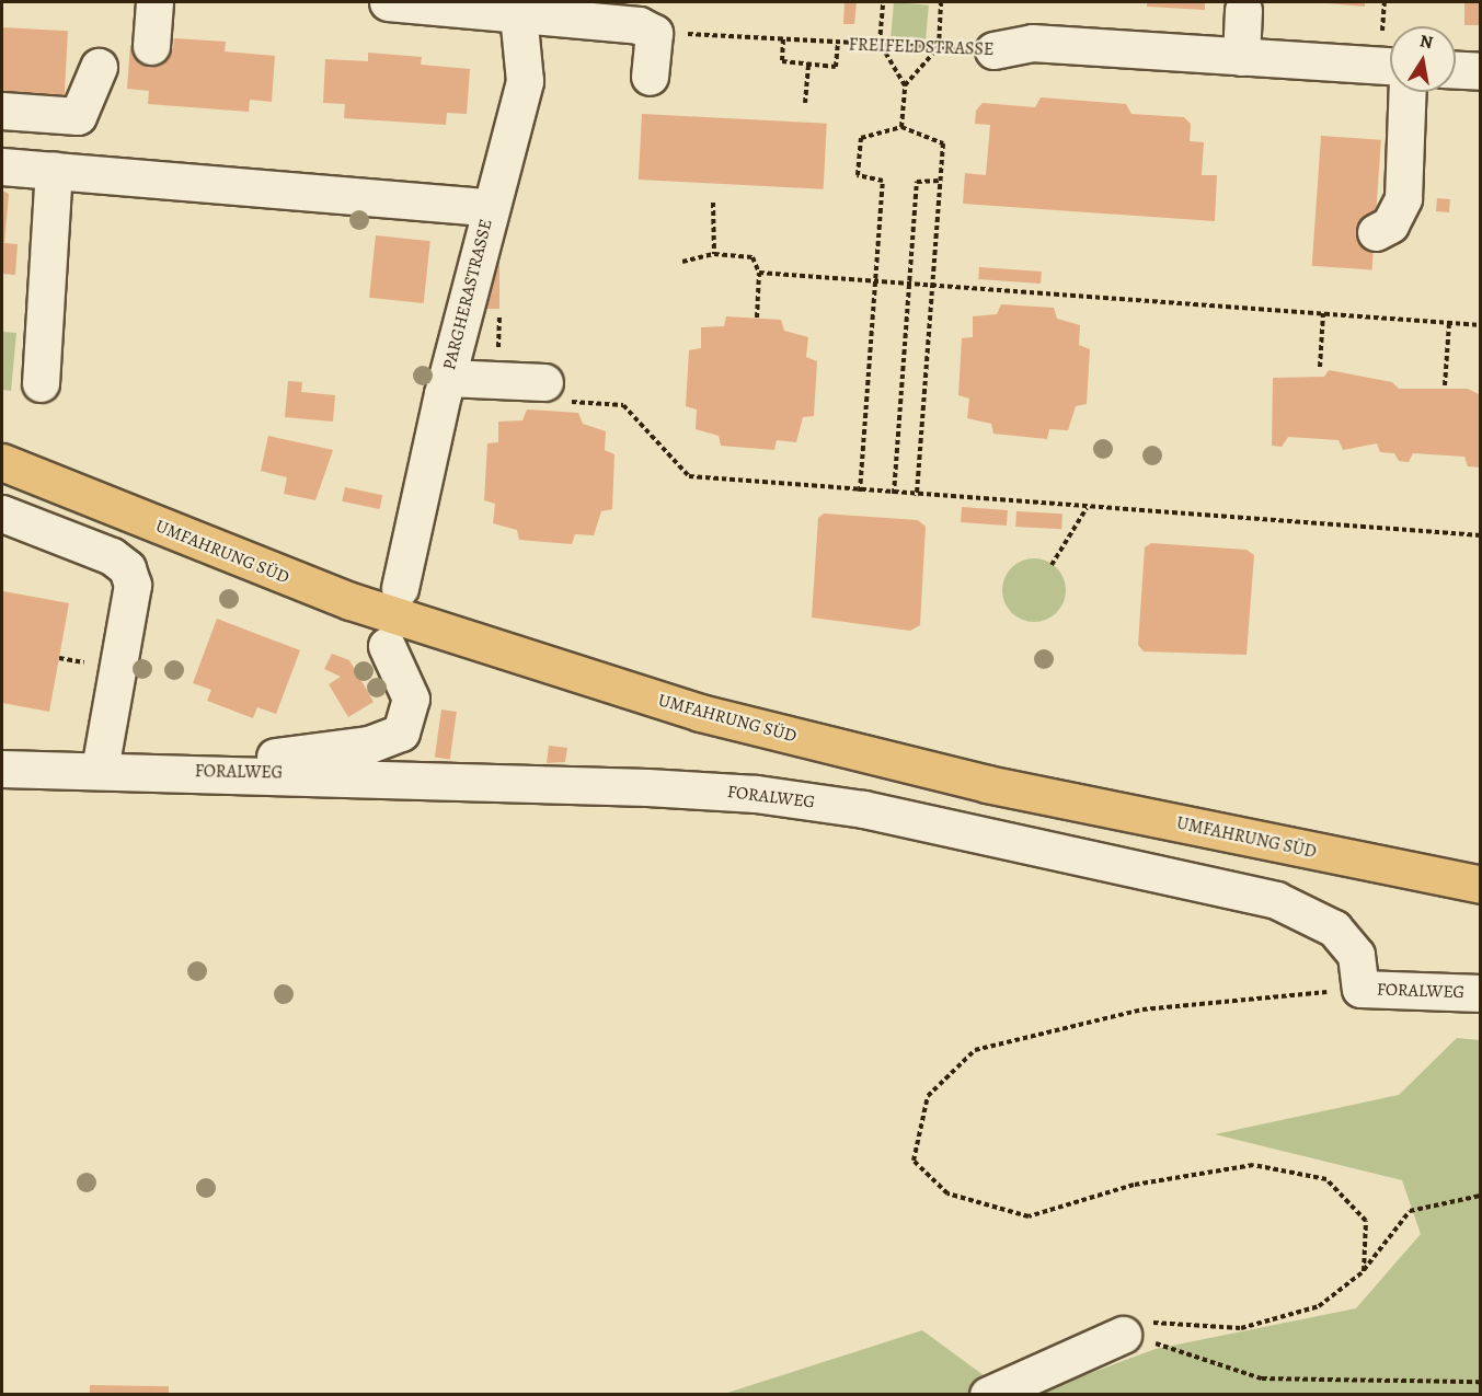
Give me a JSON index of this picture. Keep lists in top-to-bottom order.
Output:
{
  "streets": {
    "main road": ["UMFAHRUNG SÜD"],
    "street": ["FREIFELDSTRASSE", "PARGHERASTRASSE", "FORALWEG"]
  },
  "north": "top"
}
